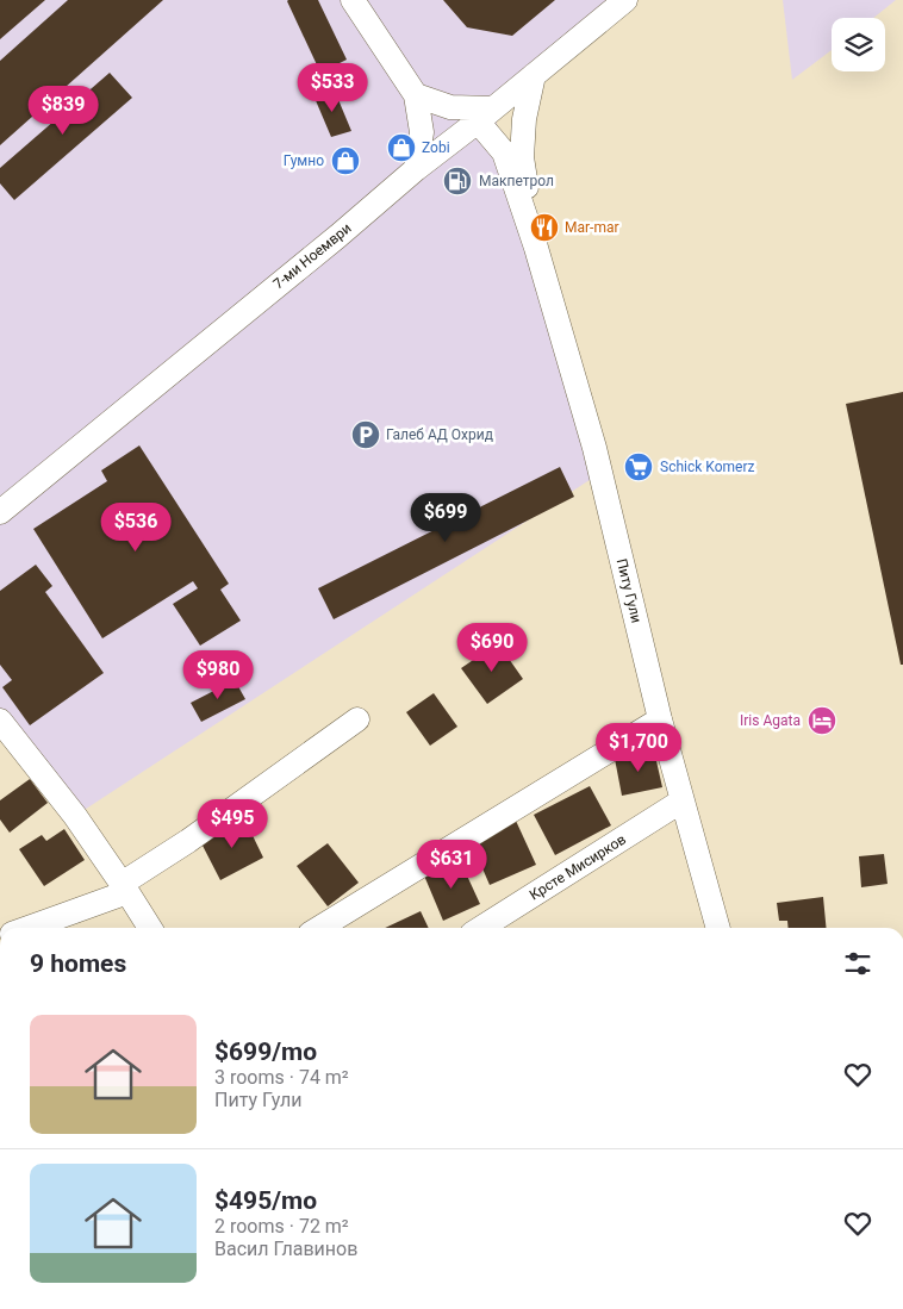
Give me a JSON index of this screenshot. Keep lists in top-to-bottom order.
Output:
{
  "streets": {
    "street": ["7-ми Ноември", "Питу Гули", "Крсте Мисирков"]
  },
  "crossings": [
    ["7-ми Ноември", "Питу Гули"],
    ["Питу Гули", "Крсте Мисирков"]
  ],
  "places": {
    "shop": ["Zobi", "Гумно"],
    "fuel station": ["Макпетрол"],
    "restaurant": ["Mar-mar"],
    "parking": ["Галеб АД Охрид"],
    "supermarket": ["Schick Komerz"],
    "hotel": ["Iris Agata"]
  },
  "page": {
    "price": [
      "$533",
      "$839",
      "$699",
      "$536",
      "$690",
      "$980",
      "$1,700",
      "$495",
      "$631"
    ],
    "heading": "9 homes",
    "list": [
      {
        "name": "$699/mo",
        "note": "3 rooms · 74 m² · Питу Гули"
      },
      {
        "name": "$495/mo",
        "note": "2 rooms · 72 m² · Васил Главинов"
      }
    ]
  }
}
